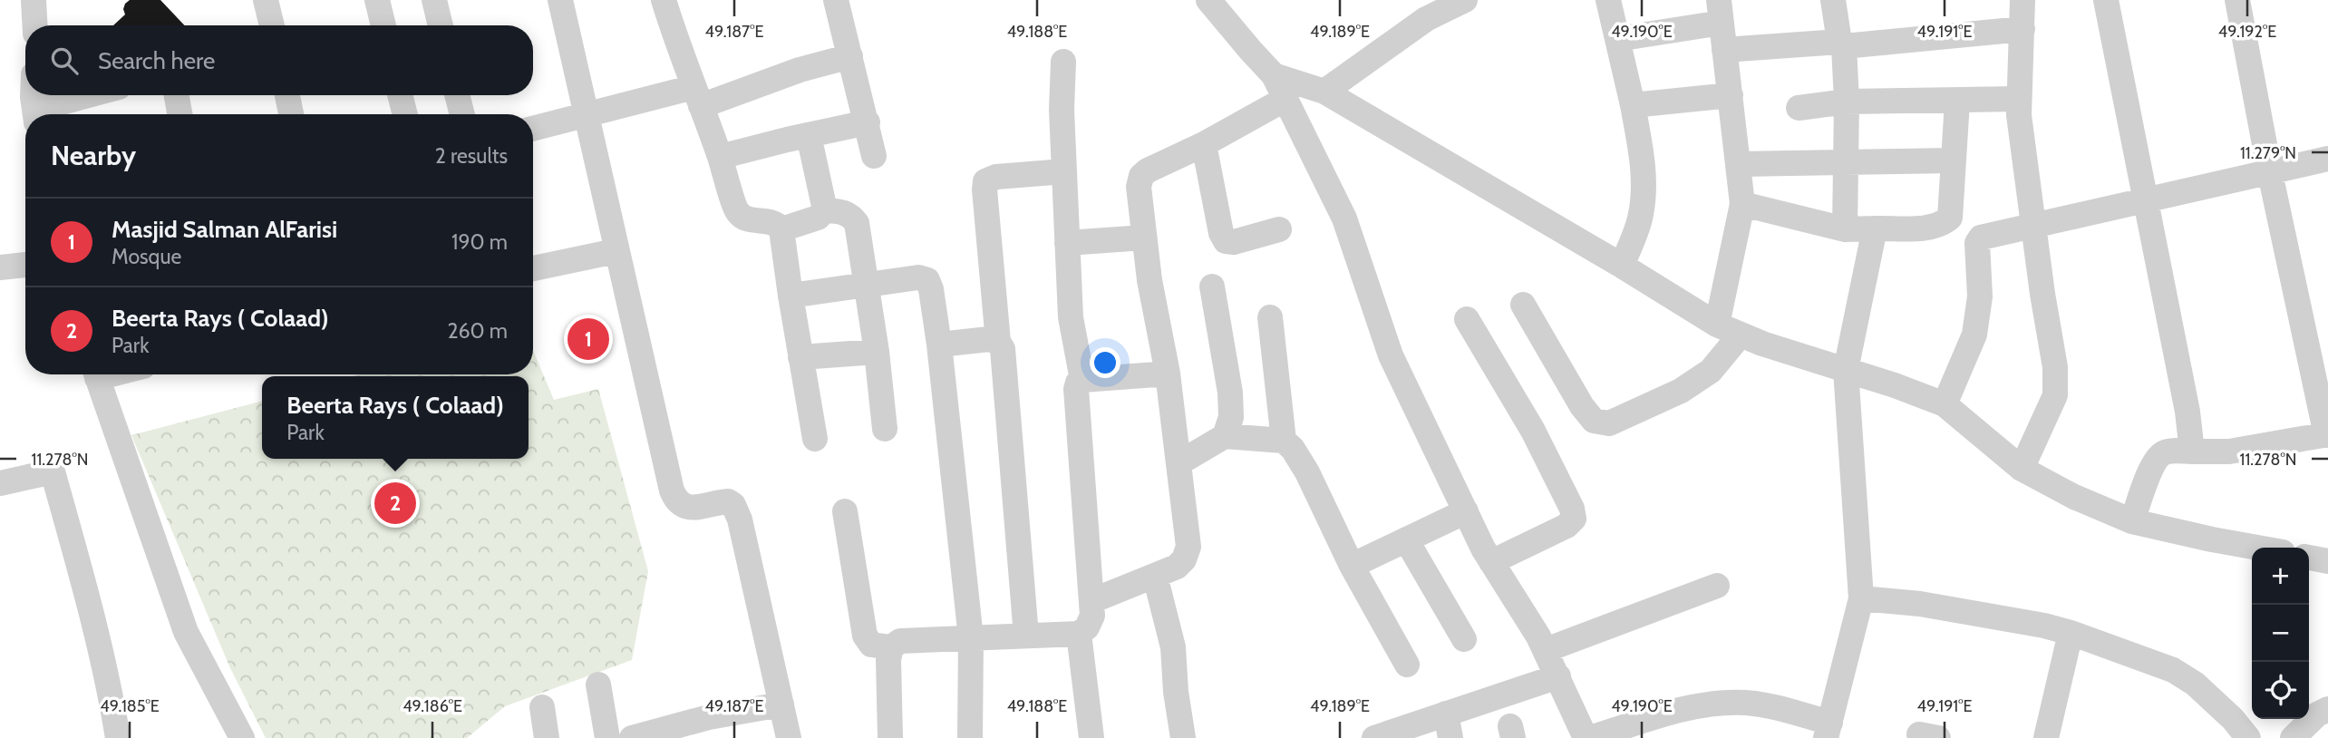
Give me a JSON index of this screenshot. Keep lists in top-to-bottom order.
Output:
{
  "page": {
    "search": "Search here",
    "heading": ["Nearby", "2 results"],
    "list": [
      {
        "mark": "1",
        "name": "Masjid Salman AlFarisi",
        "note": "Mosque",
        "value": "190 m"
      },
      {
        "mark": "2",
        "name": "Beerta Rays ( Colaad)",
        "note": "Park",
        "value": "260 m"
      }
    ],
    "pins": ["1", "2"],
    "popup": ["Beerta Rays ( Colaad)", "Park"],
    "map_buttons": ["+", "−"]
  },
  "coordinates": [
    "49.187°E",
    "49.188°E",
    "49.189°E",
    "49.190°E",
    "49.191°E",
    "49.192°E",
    "11.279°N",
    "11.278°N",
    "49.185°E",
    "49.186°E"
  ]
}
